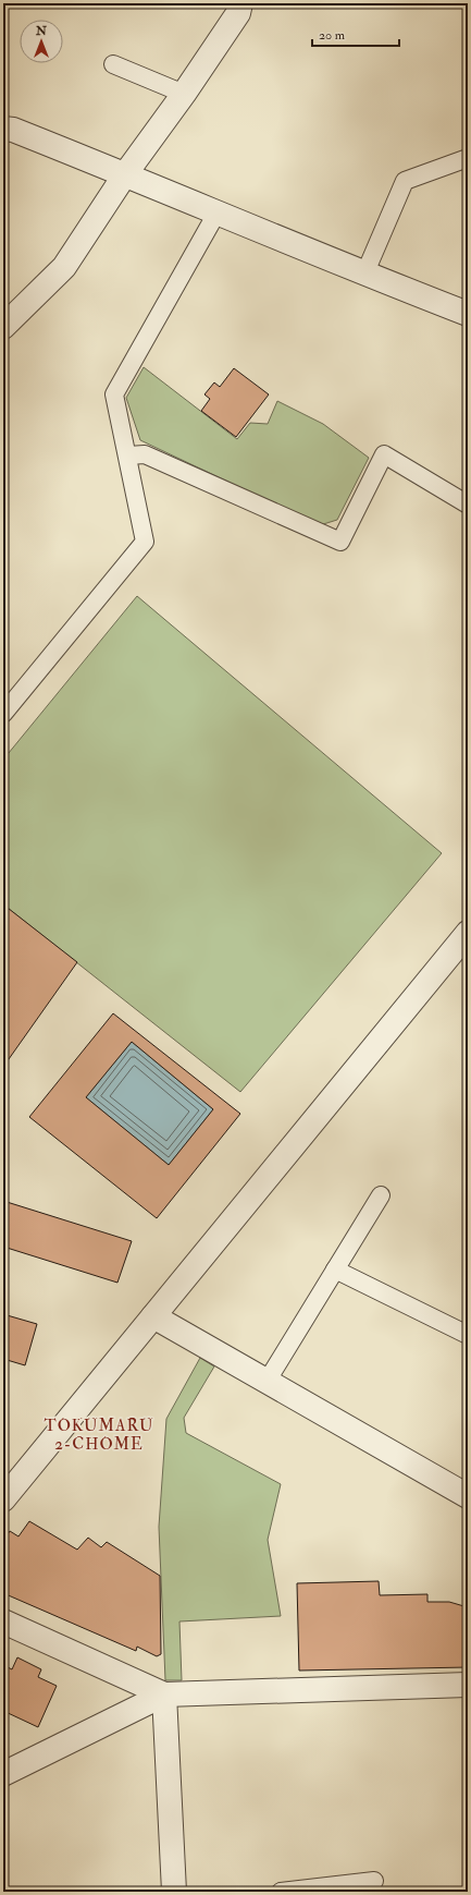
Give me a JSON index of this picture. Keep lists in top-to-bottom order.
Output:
{
  "districts": ["TOKUMARU 2-CHOME"],
  "scale_bar": "20 m",
  "north": "top"
}
